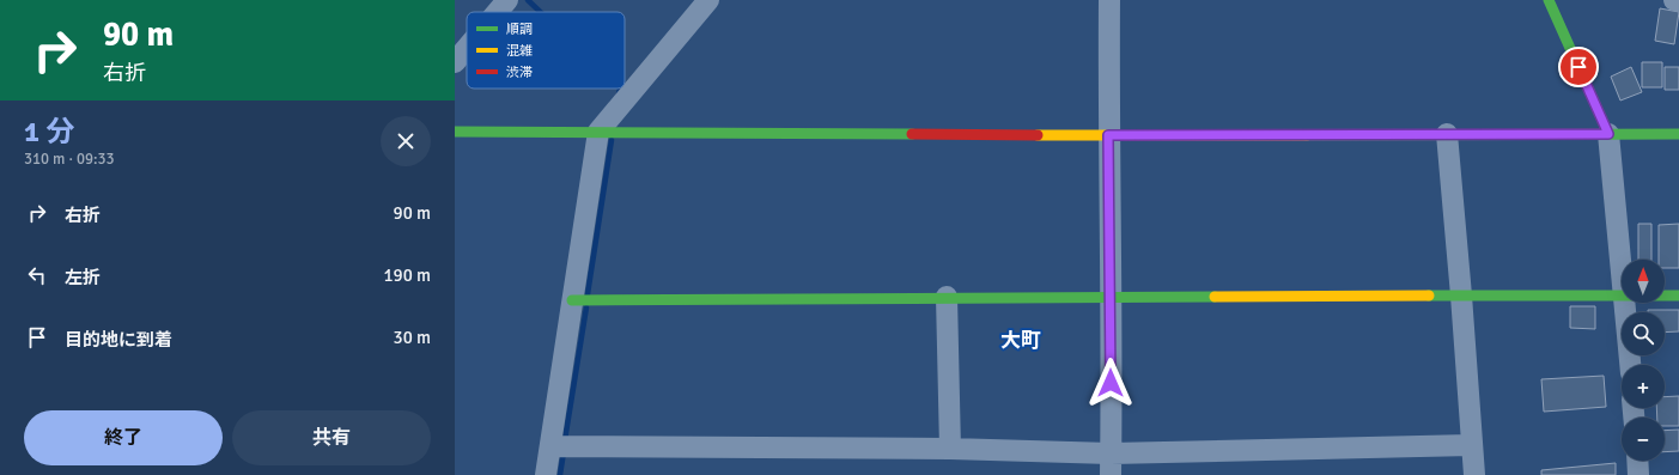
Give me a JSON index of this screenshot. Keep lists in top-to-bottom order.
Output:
{
  "districts": ["大町"],
  "legend": ["順調", "混雑", "渋滞"],
  "north": "top",
  "page": {
    "turn": ["90 m", "右折"],
    "heading": ["1 分", "310 m · 09:33"],
    "list": [
      {
        "name": "右折",
        "value": "90 m"
      },
      {
        "name": "左折",
        "value": "190 m"
      },
      {
        "name": "目的地に到着",
        "value": "30 m"
      }
    ],
    "map_buttons": ["+", "−"],
    "buttons": ["終了", "共有"]
  }
}
